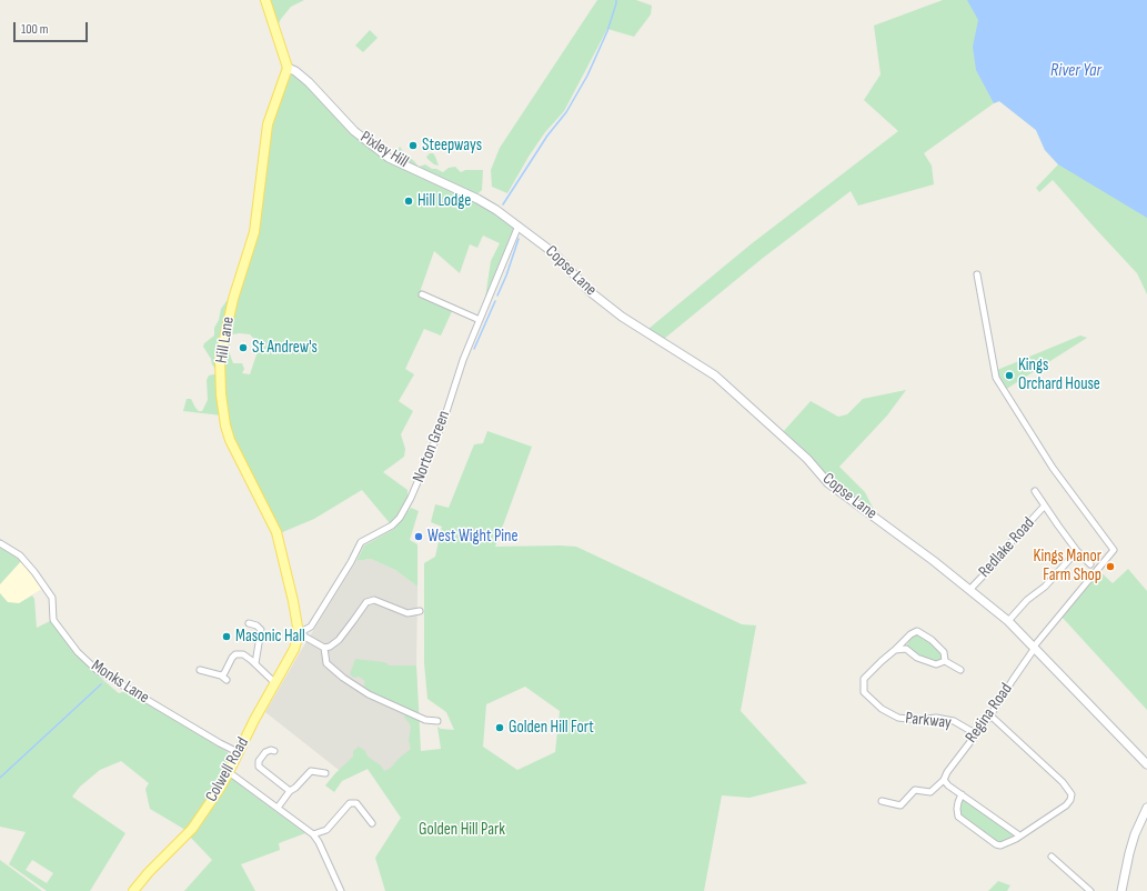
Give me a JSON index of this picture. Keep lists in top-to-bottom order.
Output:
{
  "streets": {
    "main road": ["Hill Lane", "Colwell Road"],
    "street": [
      "Pixley Hill",
      "Copse Lane",
      "Norton Green",
      "Redlake Road",
      "Monks Lane",
      "Regina Road",
      "Parkway"
    ]
  },
  "crossings": [
    ["Pixley Hill", "Copse Lane"],
    ["Pixley Hill", "Hill Lane"],
    ["Pixley Hill", "Norton Green"],
    ["Copse Lane", "Norton Green"],
    ["Copse Lane", "Redlake Road"],
    ["Copse Lane", "Regina Road"],
    ["Hill Lane", "Norton Green"],
    ["Hill Lane", "Colwell Road"],
    ["Norton Green", "Colwell Road"],
    ["Monks Lane", "Colwell Road"],
    ["Regina Road", "Parkway"]
  ],
  "water": ["River Yar"],
  "parks": ["Golden Hill Park"],
  "places": [
    "Steepways",
    "Hill Lodge",
    "St Andrew's",
    "Kings Orchard House",
    "West Wight Pine",
    "Kings Manor Farm Shop",
    "Masonic Hall",
    "Golden Hill Fort"
  ],
  "scale_bar": "100 m"
}
